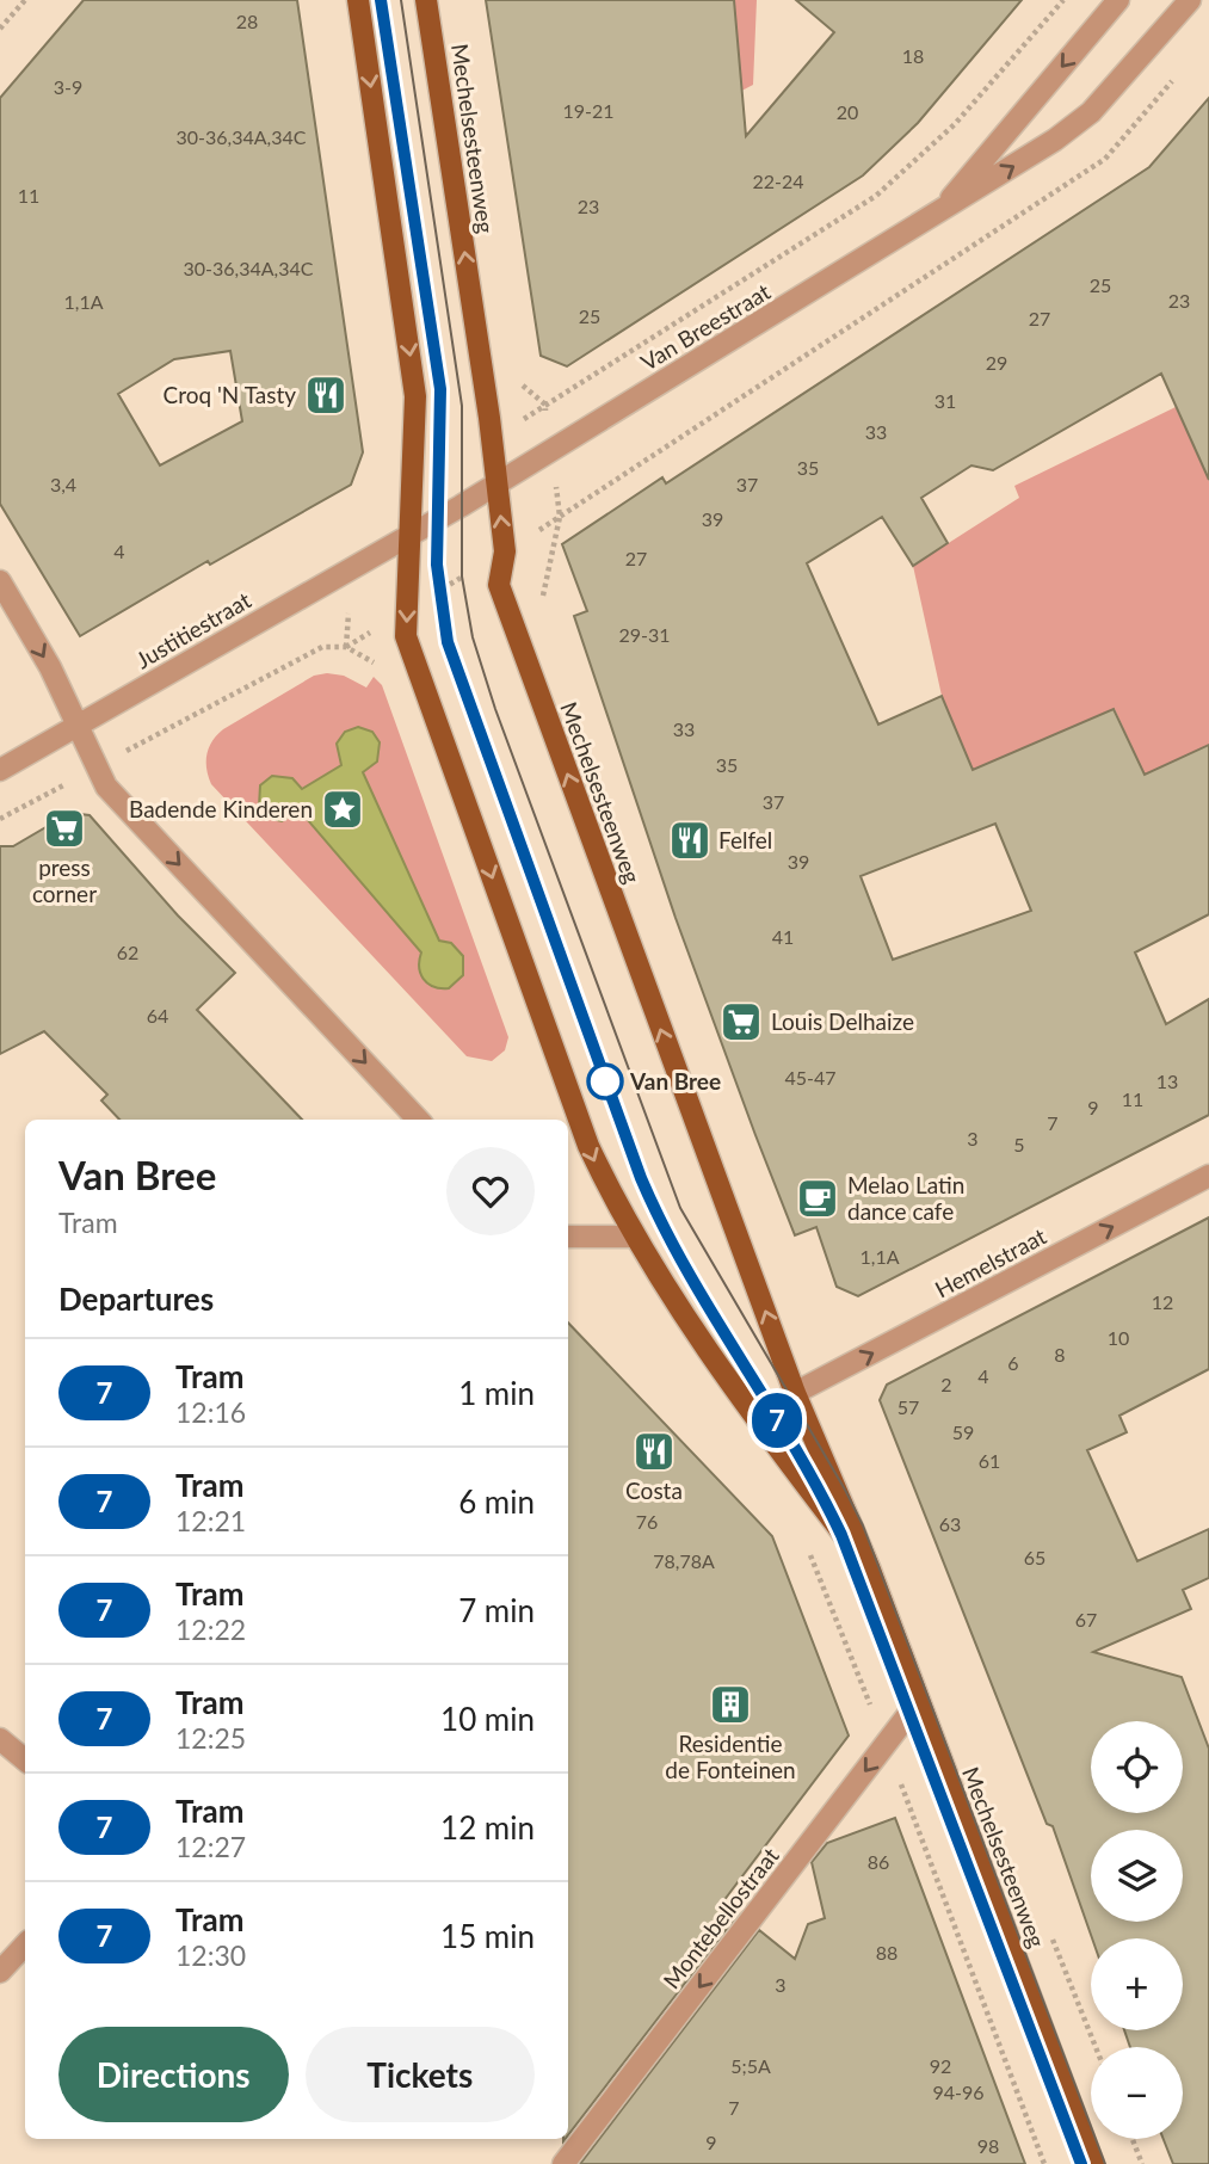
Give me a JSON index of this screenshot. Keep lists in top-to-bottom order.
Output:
{
  "streets": {
    "main road": ["Mechelsesteenweg"],
    "street": [
      "Van Breestraat",
      "Justitiestraat",
      "Hemelstraat",
      "Montebellostraat"
    ]
  },
  "crossings": [
    ["Mechelsesteenweg", "Van Breestraat"],
    ["Mechelsesteenweg", "Justitiestraat"],
    ["Mechelsesteenweg", "Hemelstraat"],
    ["Mechelsesteenweg", "Montebellostraat"],
    ["Van Breestraat", "Justitiestraat"]
  ],
  "one_way": ["Hemelstraat", "Montebellostraat"],
  "places": {
    "restaurant": ["Croq 'N Tasty", "Felfel", "Costa"],
    "place": ["Badende Kinderen"],
    "supermarket": ["press corner", "Louis Delhaize"],
    "other": ["Van Bree"],
    "cafe": ["Melao Latin dance cafe"],
    "building": ["Residentie de Fonteinen"]
  },
  "lines": ["tram line 7"],
  "house_numbers": [
    "28",
    "18",
    "3-9",
    "19-21",
    "20",
    "30-36,34A,34C",
    "22-24",
    "11",
    "23",
    "30-36,34A,34C",
    "25",
    "23",
    "1,1A",
    "25",
    "27",
    "29",
    "31",
    "33",
    "35",
    "3,4",
    "37",
    "39",
    "4",
    "27",
    "29-31",
    "33",
    "35",
    "37",
    "39",
    "41",
    "62",
    "64",
    "45-47",
    "13",
    "11",
    "9",
    "7",
    "3",
    "5",
    "1,1A",
    "12",
    "10",
    "8",
    "6",
    "4",
    "2",
    "57",
    "59",
    "61",
    "76",
    "63",
    "65",
    "78,78A",
    "67",
    "86",
    "88",
    "3",
    "5;5A",
    "92",
    "94-96",
    "7",
    "9",
    "98"
  ],
  "page": {
    "on_map": "7",
    "heading": [
      ["Van Bree", "Tram"],
      "Departures"
    ],
    "list": [
      {
        "mark": "7",
        "name": "Tram",
        "note": "12:16",
        "value": "1 min"
      },
      {
        "mark": "7",
        "name": "Tram",
        "note": "12:21",
        "value": "6 min"
      },
      {
        "mark": "7",
        "name": "Tram",
        "note": "12:22",
        "value": "7 min"
      },
      {
        "mark": "7",
        "name": "Tram",
        "note": "12:25",
        "value": "10 min"
      },
      {
        "mark": "7",
        "name": "Tram",
        "note": "12:27",
        "value": "12 min"
      },
      {
        "mark": "7",
        "name": "Tram",
        "note": "12:30",
        "value": "15 min"
      }
    ],
    "map_buttons": ["+", "−"],
    "buttons": ["Directions", "Tickets"]
  }
}
